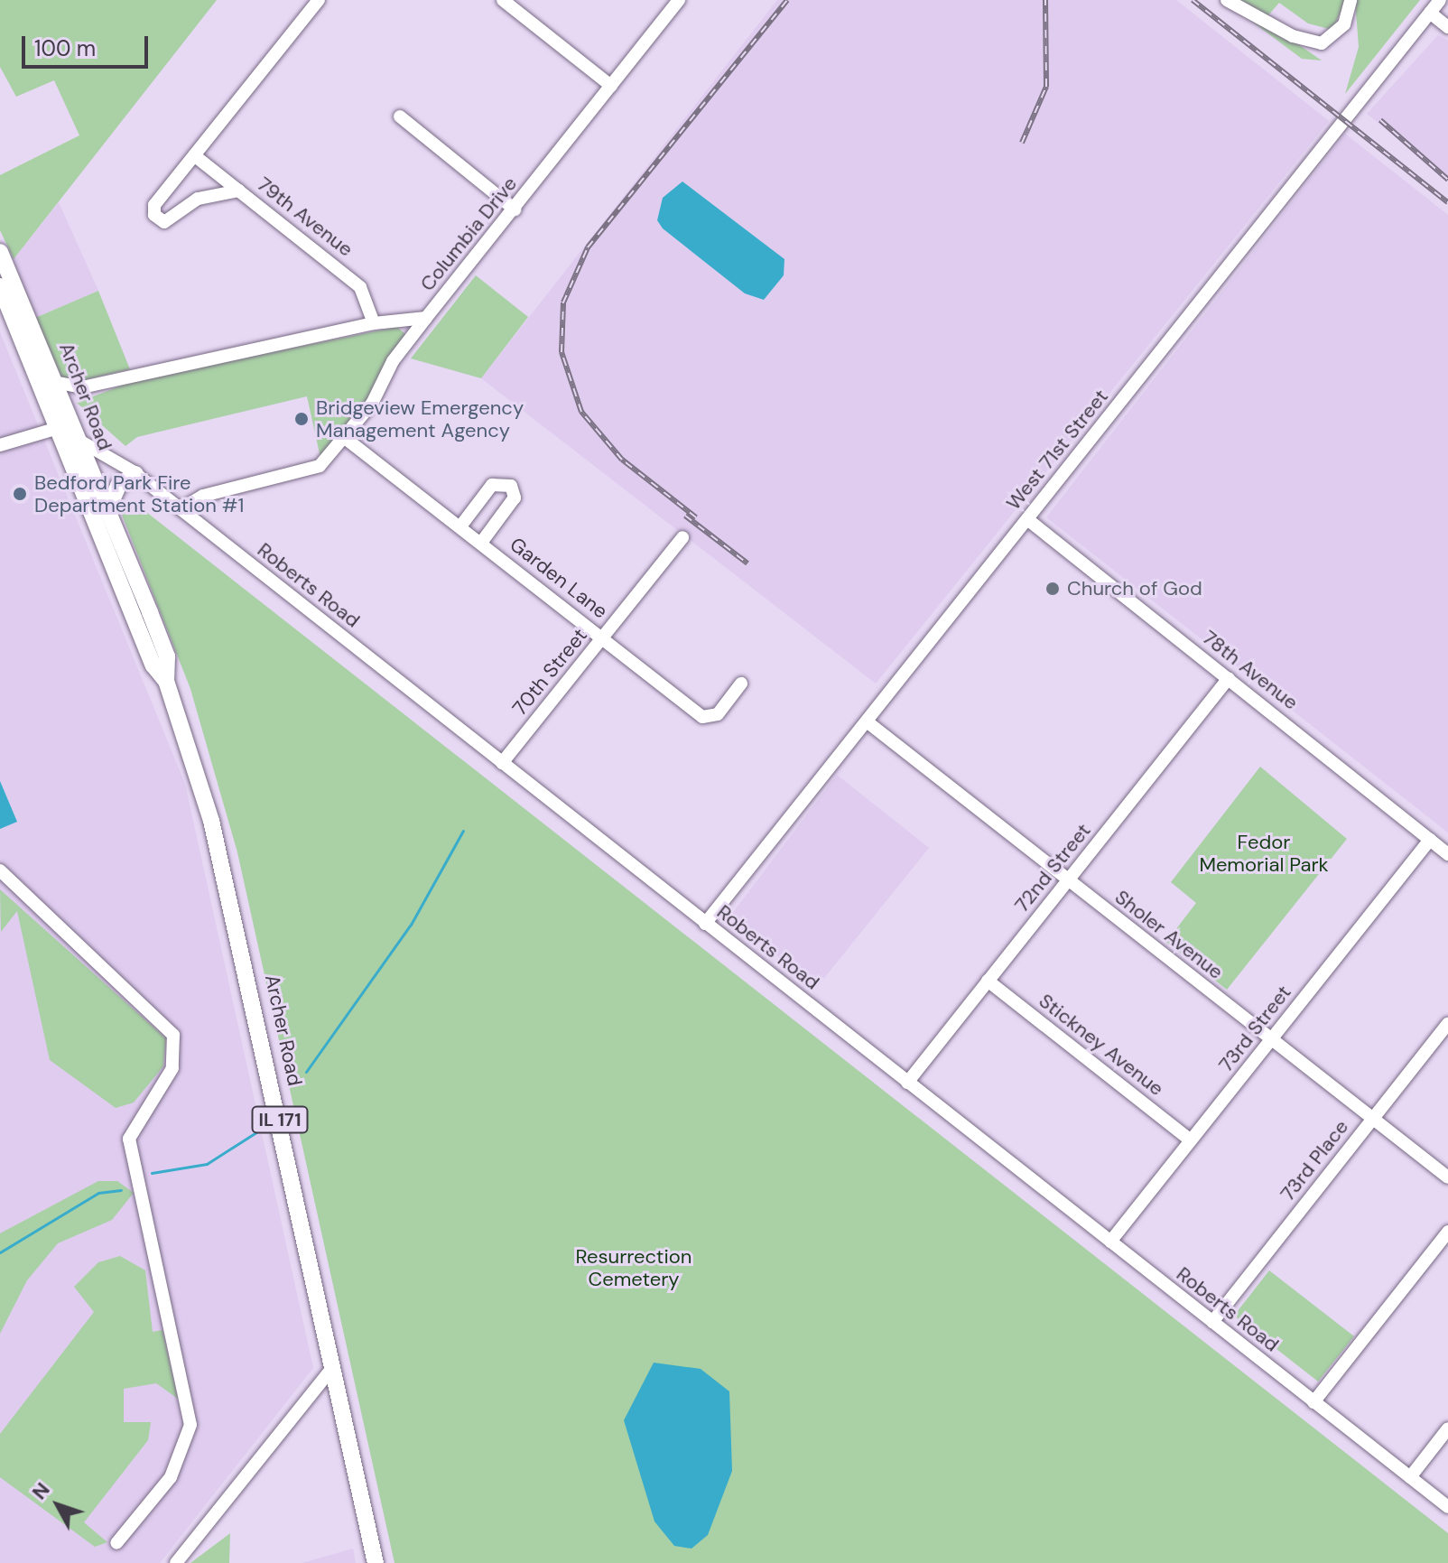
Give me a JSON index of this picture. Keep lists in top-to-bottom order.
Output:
{
  "streets": {
    "main road": ["Archer Road", "IL 171"],
    "street": [
      "79th Avenue",
      "Columbia Drive",
      "West 71st Street",
      "Garden Lane",
      "Roberts Road",
      "78th Avenue",
      "70th Street",
      "72nd Street",
      "Sholer Avenue",
      "73rd Street",
      "Stickney Avenue",
      "73rd Place"
    ]
  },
  "crossings": [
    ["79th Avenue", "Columbia Drive"],
    ["Columbia Drive", "Archer Road"],
    ["Archer Road", "Roberts Road"],
    ["West 71st Street", "Roberts Road"],
    ["West 71st Street", "78th Avenue"],
    ["West 71st Street", "Sholer Avenue"],
    ["Garden Lane", "70th Street"],
    ["Roberts Road", "70th Street"],
    ["Roberts Road", "72nd Street"],
    ["Roberts Road", "73rd Street"],
    ["Roberts Road", "73rd Place"],
    ["78th Avenue", "72nd Street"],
    ["78th Avenue", "73rd Street"],
    ["72nd Street", "Sholer Avenue"],
    ["72nd Street", "Stickney Avenue"],
    ["Sholer Avenue", "73rd Street"],
    ["Sholer Avenue", "73rd Place"],
    ["73rd Street", "Stickney Avenue"]
  ],
  "parks": ["Fedor Memorial Park", "Resurrection Cemetery"],
  "places": ["Bridgeview Emergency Management Agency", "Bedford Park Fire Department Station #1", "Church of God"],
  "scale_bar": "100 m",
  "north": "top left"
}
